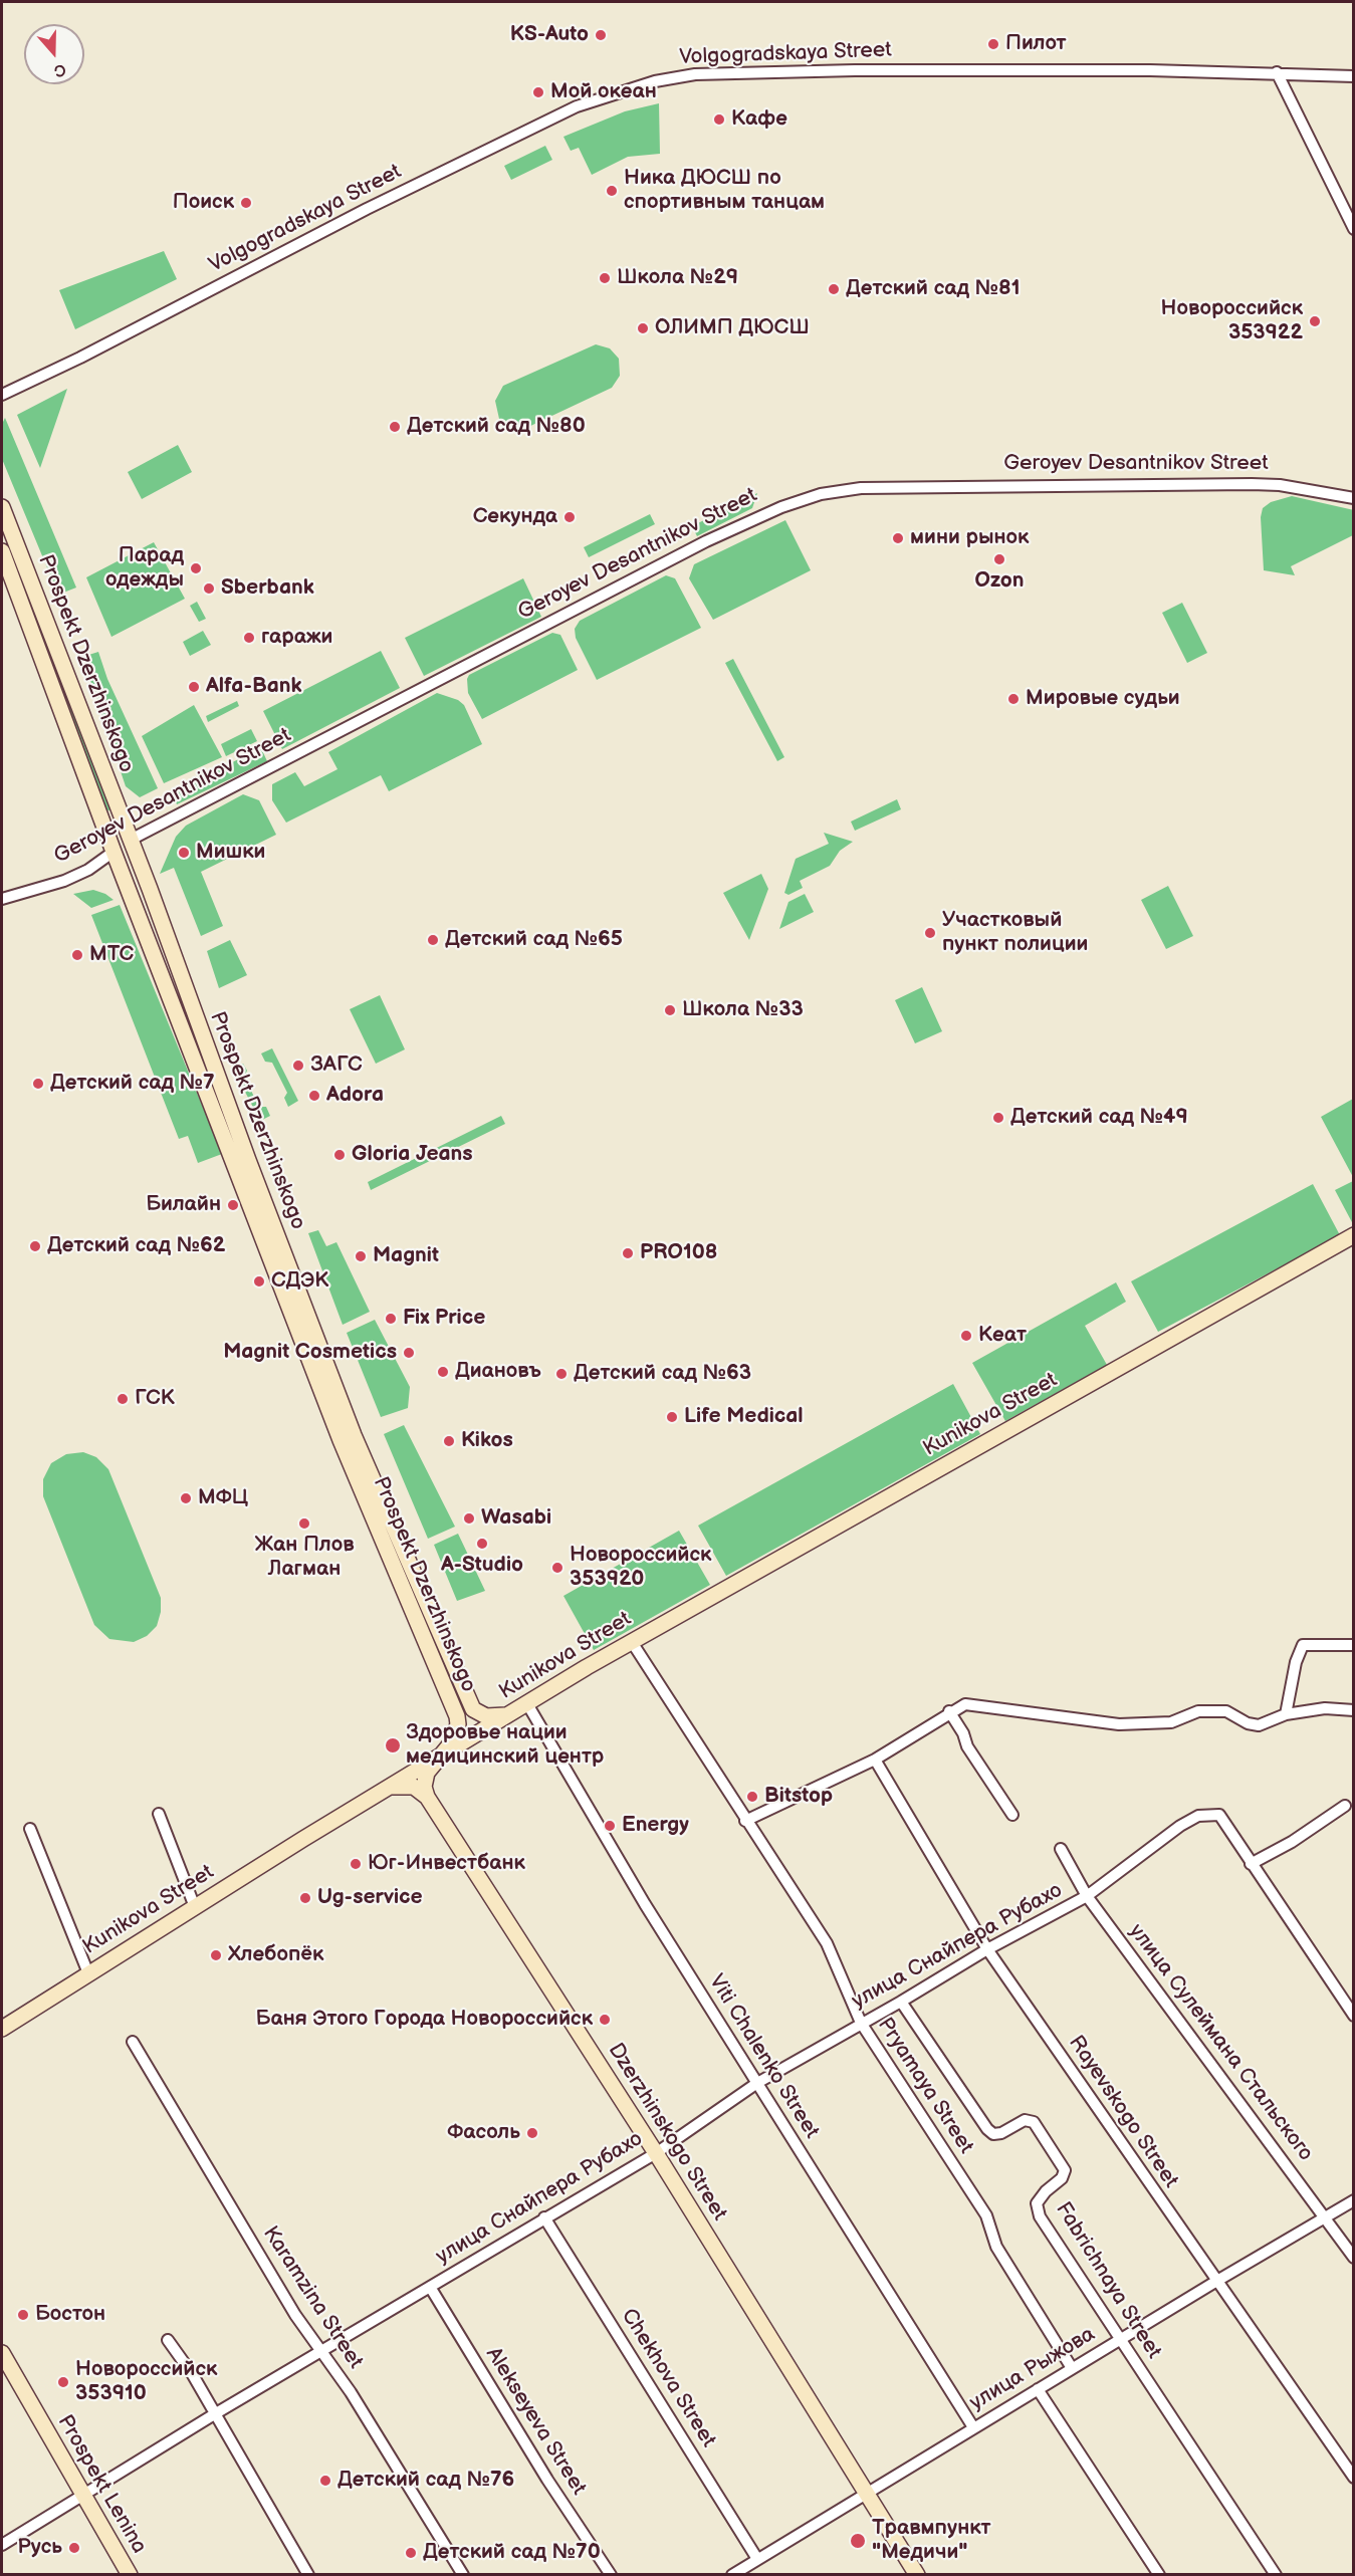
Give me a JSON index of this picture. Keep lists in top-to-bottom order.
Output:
{
  "streets": {
    "street": [
      "Volgogradskaya Street",
      "Geroyev Desantnikov Street",
      "Prospekt Dzerzhinskogo",
      "Kunikova Street",
      "улица Снайпера Рубахо",
      "улица Сулеймана Стальского",
      "Viti Chalenko Street",
      "Pryamaya Street",
      "Rayevskogo Street",
      "Dzerzhinskogo Street",
      "Fabrichnaya Street",
      "Karamzina Street",
      "улица Рыжова",
      "Chekhova Street",
      "Alekseyeva Street",
      "Prospekt Lenina"
    ]
  },
  "crossings": [
    ["Geroyev Desantnikov Street", "Prospekt Dzerzhinskogo"],
    ["Prospekt Dzerzhinskogo", "Kunikova Street"],
    ["Prospekt Dzerzhinskogo", "Dzerzhinskogo Street"],
    ["Kunikova Street", "Viti Chalenko Street"],
    ["Kunikova Street", "Pryamaya Street"],
    ["улица Снайпера Рубахо", "улица Сулеймана Стальского"],
    ["улица Снайпера Рубахо", "Viti Chalenko Street"],
    ["улица Снайпера Рубахо", "Pryamaya Street"],
    ["улица Снайпера Рубахо", "Rayevskogo Street"],
    ["улица Снайпера Рубахо", "Dzerzhinskogo Street"],
    ["улица Снайпера Рубахо", "Fabrichnaya Street"],
    ["улица Снайпера Рубахо", "Karamzina Street"],
    ["улица Снайпера Рубахо", "Chekhova Street"],
    ["улица Снайпера Рубахо", "Alekseyeva Street"],
    ["улица Снайпера Рубахо", "Prospekt Lenina"],
    ["улица Сулеймана Стальского", "улица Рыжова"],
    ["Viti Chalenko Street", "улица Рыжова"],
    ["Pryamaya Street", "улица Рыжова"],
    ["Rayevskogo Street", "улица Рыжова"],
    ["Dzerzhinskogo Street", "улица Рыжова"],
    ["Fabrichnaya Street", "улица Рыжова"],
    ["улица Рыжова", "Chekhova Street"]
  ],
  "places": [
    "KS-Auto",
    "Пилот",
    "Мой океан",
    "Кафе",
    "Ника ДЮСШ по спортивным танцам",
    "Поиск",
    "Школа №29",
    "Детский сад №81",
    "Новороссийск 353922",
    "ОЛИМП ДЮСШ",
    "Детский сад №80",
    "Секунда",
    "мини рынок",
    "Ozon",
    "Парад одежды",
    "Sberbank",
    "гаражи",
    "Alfa-Bank",
    "Мировые судьи",
    "Мишки",
    "Участковый пункт полиции",
    "Детский сад №65",
    "МТС",
    "Школа №33",
    "ЗАГС",
    "Детский сад №7",
    "Adora",
    "Детский сад №49",
    "Gloria Jeans",
    "Билайн",
    "Детский сад №62",
    "PRO108",
    "Magnit",
    "СДЭК",
    "Fix Price",
    "Кеат",
    "Magnit Cosmetics",
    "Диановъ",
    "Детский сад №63",
    "ГСК",
    "Life Medical",
    "Kikos",
    "МФЦ",
    "Wasabi",
    "Жан Плов Лагман",
    "A-Studio",
    "Новороссийск 353920",
    "Здоровье нации медицинский центр",
    "Bitstop",
    "Energy",
    "Юг-Инвестбанк",
    "Ug-service",
    "Хлебопёк",
    "Баня Этого Города Новороссийск",
    "Фасоль",
    "Бостон",
    "Новороссийск 353910",
    "Детский сад №76",
    "Травмпункт \"Медичи\"",
    "Русь",
    "Детский сад №70"
  ],
  "north": "bottom"
}
